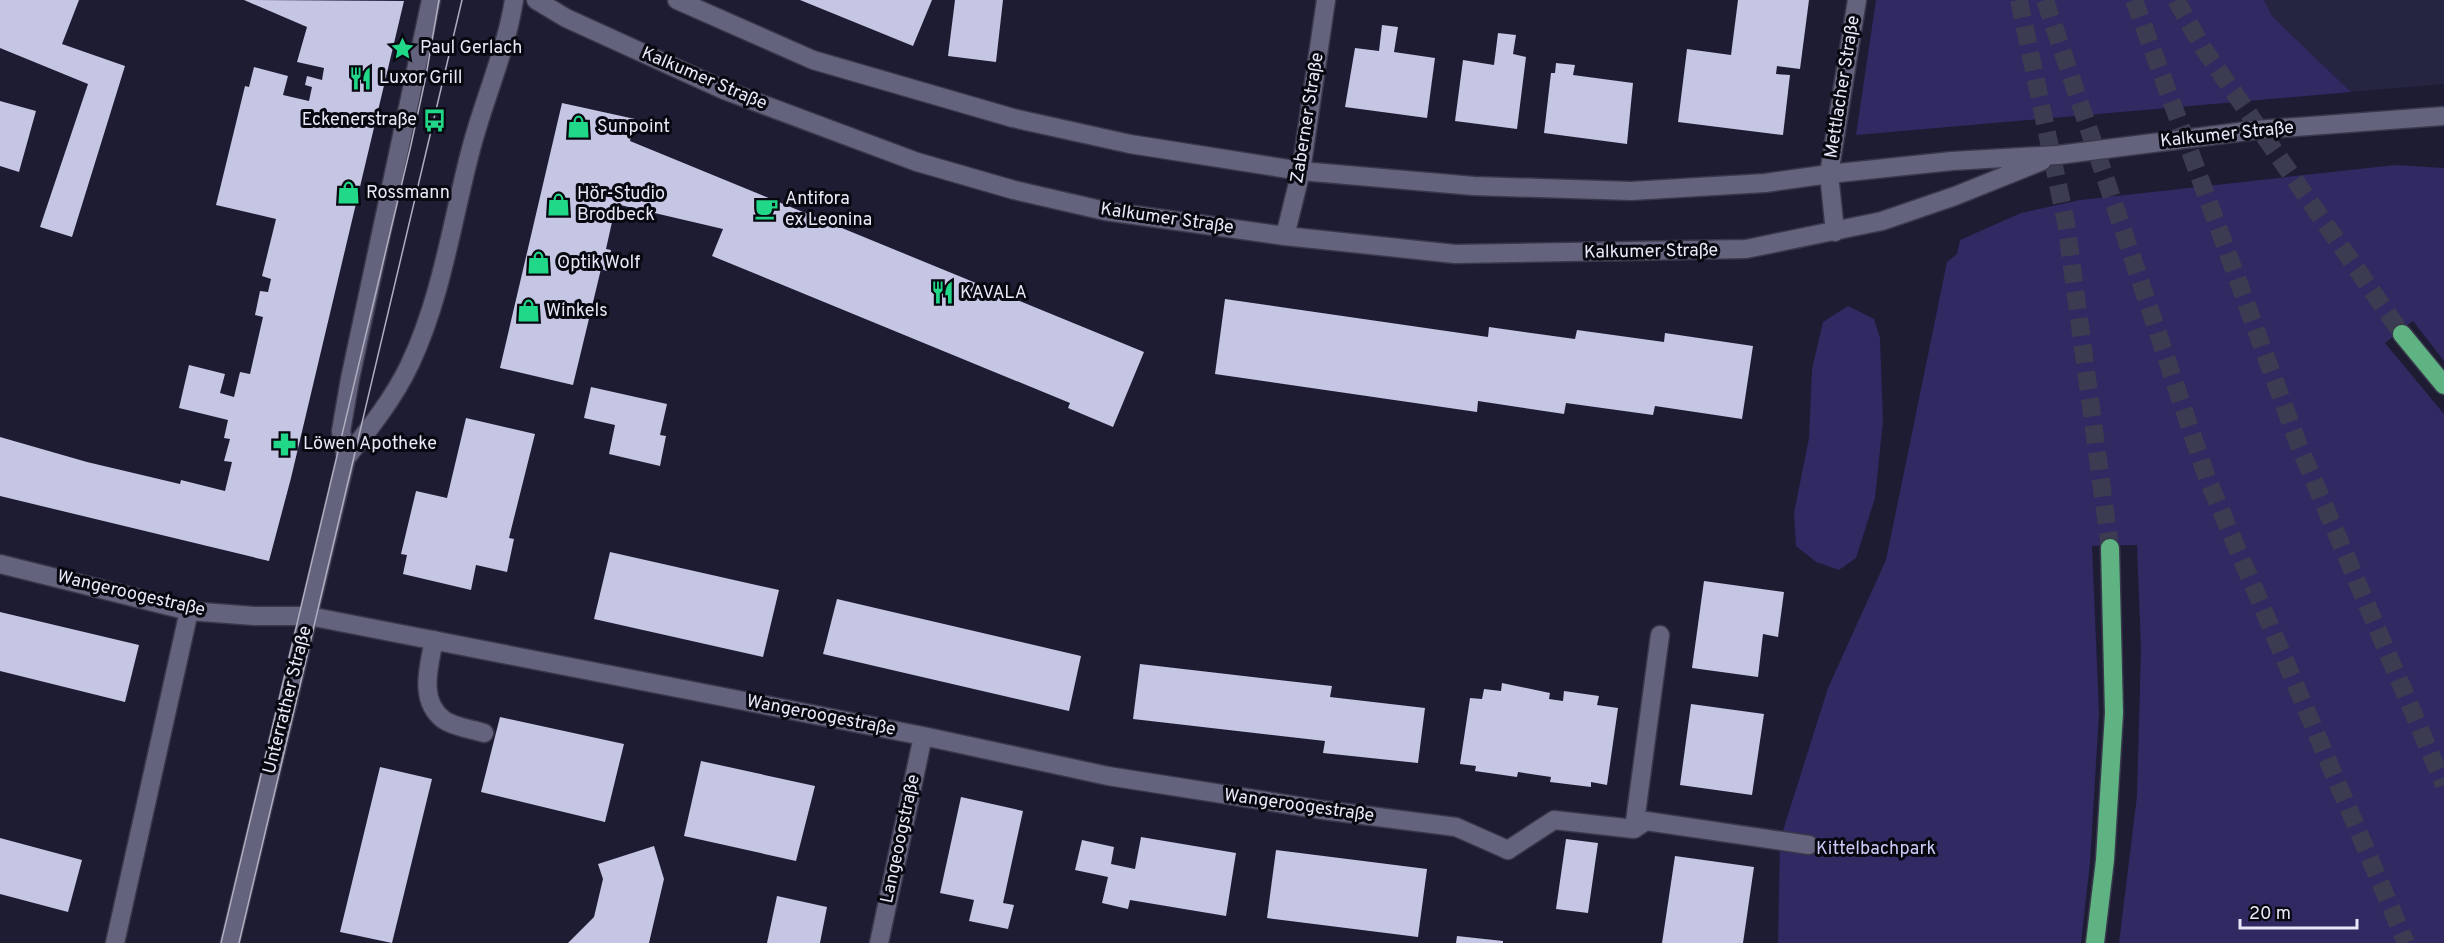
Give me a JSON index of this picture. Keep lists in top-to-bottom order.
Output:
{
  "streets": {
    "street": [
      "Kalkumer Straße",
      "Mettlacher Straße",
      "Zaberner Straße",
      "Wangeroogestraße",
      "Unterrather Straße",
      "Langeoogstraße"
    ]
  },
  "crossings": [
    ["Kalkumer Straße", "Mettlacher Straße"],
    ["Kalkumer Straße", "Zaberner Straße"],
    ["Wangeroogestraße", "Unterrather Straße"],
    ["Wangeroogestraße", "Langeoogstraße"]
  ],
  "parks": ["Kittelbachpark"],
  "places": {
    "place": ["Paul Gerlach"],
    "restaurant": ["Luxor Grill", "KAVALA"],
    "bus stop": ["Eckenerstraße"],
    "shop": [
      "Sunpoint",
      "Rossmann",
      "Hör-Studio Brodbeck",
      "Optik Wolf",
      "Winkels"
    ],
    "cafe": ["Antifora ex Leonina"],
    "pharmacy": ["Löwen Apotheke"]
  },
  "scale_bar": "20 m"
}
